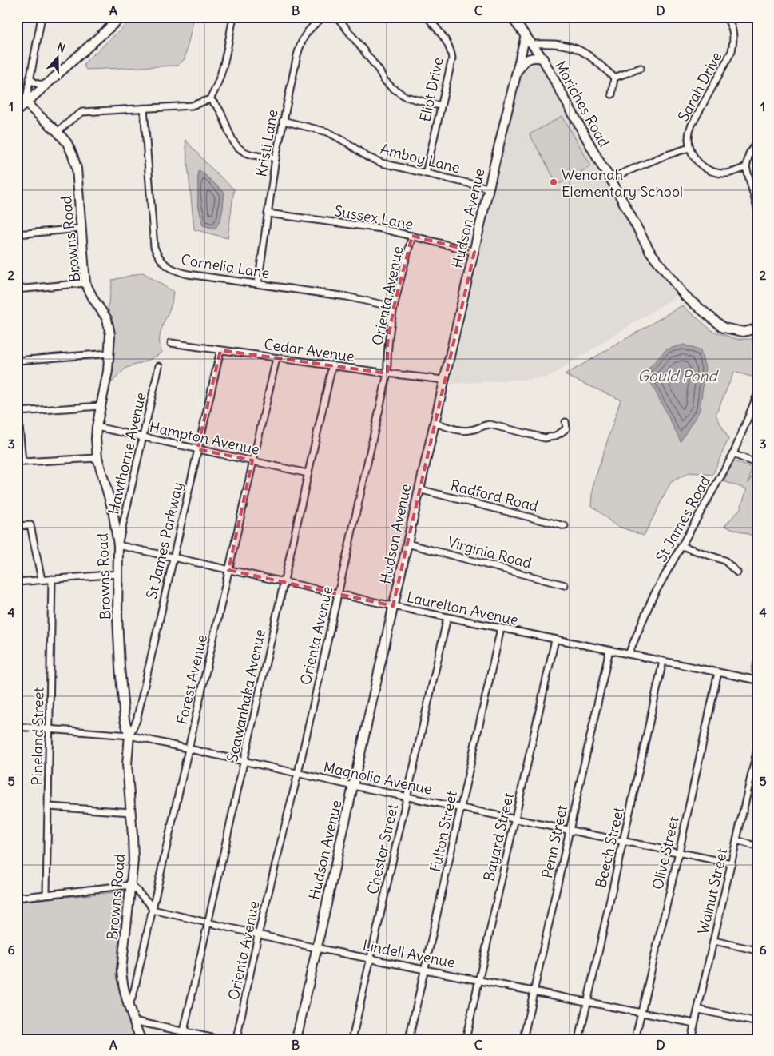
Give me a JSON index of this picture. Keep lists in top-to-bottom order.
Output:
{
  "streets": {
    "street": [
      "Sarah Drive",
      "Eliot Drive",
      "Moriches Road",
      "Kristi Lane",
      "Amboy Lane",
      "Sussex Lane",
      "Hudson Avenue",
      "Browns Road",
      "Cornelia Lane",
      "Orienta Avenue",
      "Cedar Avenue",
      "Hampton Avenue",
      "Hawthorne Avenue",
      "Radford Road",
      "St James Road",
      "St James Parkway",
      "Virginia Road",
      "Laurelton Avenue",
      "Forest Avenue",
      "Seawanhaka Avenue",
      "Pineland Street",
      "Magnolia Avenue",
      "Fulton Street",
      "Bayard Street",
      "Penn Street",
      "Beech Street",
      "Chester Street",
      "Olive Street",
      "Walnut Street",
      "Lindell Avenue"
    ]
  },
  "crossings": [
    ["Eliot Drive", "Amboy Lane"],
    ["Moriches Road", "Hudson Avenue"],
    ["Kristi Lane", "Amboy Lane"],
    ["Kristi Lane", "Sussex Lane"],
    ["Kristi Lane", "Cornelia Lane"],
    ["Amboy Lane", "Hudson Avenue"],
    ["Sussex Lane", "Hudson Avenue"],
    ["Sussex Lane", "Orienta Avenue"],
    ["Hudson Avenue", "Cedar Avenue"],
    ["Hudson Avenue", "Radford Road"],
    ["Hudson Avenue", "Virginia Road"],
    ["Hudson Avenue", "Laurelton Avenue"],
    ["Hudson Avenue", "Magnolia Avenue"],
    ["Hudson Avenue", "Lindell Avenue"],
    ["Browns Road", "Hampton Avenue"],
    ["Browns Road", "Hawthorne Avenue"],
    ["Browns Road", "St James Parkway"],
    ["Browns Road", "Laurelton Avenue"],
    ["Browns Road", "Forest Avenue"],
    ["Browns Road", "Magnolia Avenue"],
    ["Cornelia Lane", "Orienta Avenue"],
    ["Orienta Avenue", "Cedar Avenue"],
    ["Orienta Avenue", "Laurelton Avenue"],
    ["Orienta Avenue", "Magnolia Avenue"],
    ["Orienta Avenue", "Lindell Avenue"],
    ["Cedar Avenue", "St James Parkway"],
    ["Cedar Avenue", "Forest Avenue"],
    ["Cedar Avenue", "Seawanhaka Avenue"],
    ["Hampton Avenue", "Hawthorne Avenue"],
    ["Hampton Avenue", "St James Parkway"],
    ["Hampton Avenue", "Forest Avenue"],
    ["Hampton Avenue", "Seawanhaka Avenue"],
    ["Hawthorne Avenue", "Laurelton Avenue"],
    ["St James Road", "Laurelton Avenue"],
    ["St James Parkway", "Laurelton Avenue"],
    ["St James Parkway", "Magnolia Avenue"],
    ["Laurelton Avenue", "Forest Avenue"],
    ["Laurelton Avenue", "Seawanhaka Avenue"],
    ["Laurelton Avenue", "Fulton Street"],
    ["Laurelton Avenue", "Bayard Street"],
    ["Laurelton Avenue", "Penn Street"],
    ["Laurelton Avenue", "Beech Street"],
    ["Laurelton Avenue", "Chester Street"],
    ["Laurelton Avenue", "Olive Street"],
    ["Forest Avenue", "Magnolia Avenue"],
    ["Forest Avenue", "Lindell Avenue"],
    ["Seawanhaka Avenue", "Magnolia Avenue"],
    ["Seawanhaka Avenue", "Lindell Avenue"],
    ["Pineland Street", "Magnolia Avenue"],
    ["Magnolia Avenue", "Fulton Street"],
    ["Magnolia Avenue", "Bayard Street"],
    ["Magnolia Avenue", "Penn Street"],
    ["Magnolia Avenue", "Beech Street"],
    ["Magnolia Avenue", "Chester Street"],
    ["Magnolia Avenue", "Olive Street"],
    ["Magnolia Avenue", "Walnut Street"],
    ["Fulton Street", "Lindell Avenue"],
    ["Bayard Street", "Lindell Avenue"],
    ["Penn Street", "Lindell Avenue"],
    ["Beech Street", "Lindell Avenue"],
    ["Chester Street", "Lindell Avenue"],
    ["Olive Street", "Lindell Avenue"],
    ["Walnut Street", "Lindell Avenue"]
  ],
  "water": ["Gould Pond"],
  "places": ["Wenonah Elementary School"],
  "north": "top",
  "grid": {
    "columns": [
      "A",
      "B",
      "C",
      "D"
    ],
    "rows": [
      "1",
      "2",
      "3",
      "4",
      "5",
      "6"
    ]
  }
}
